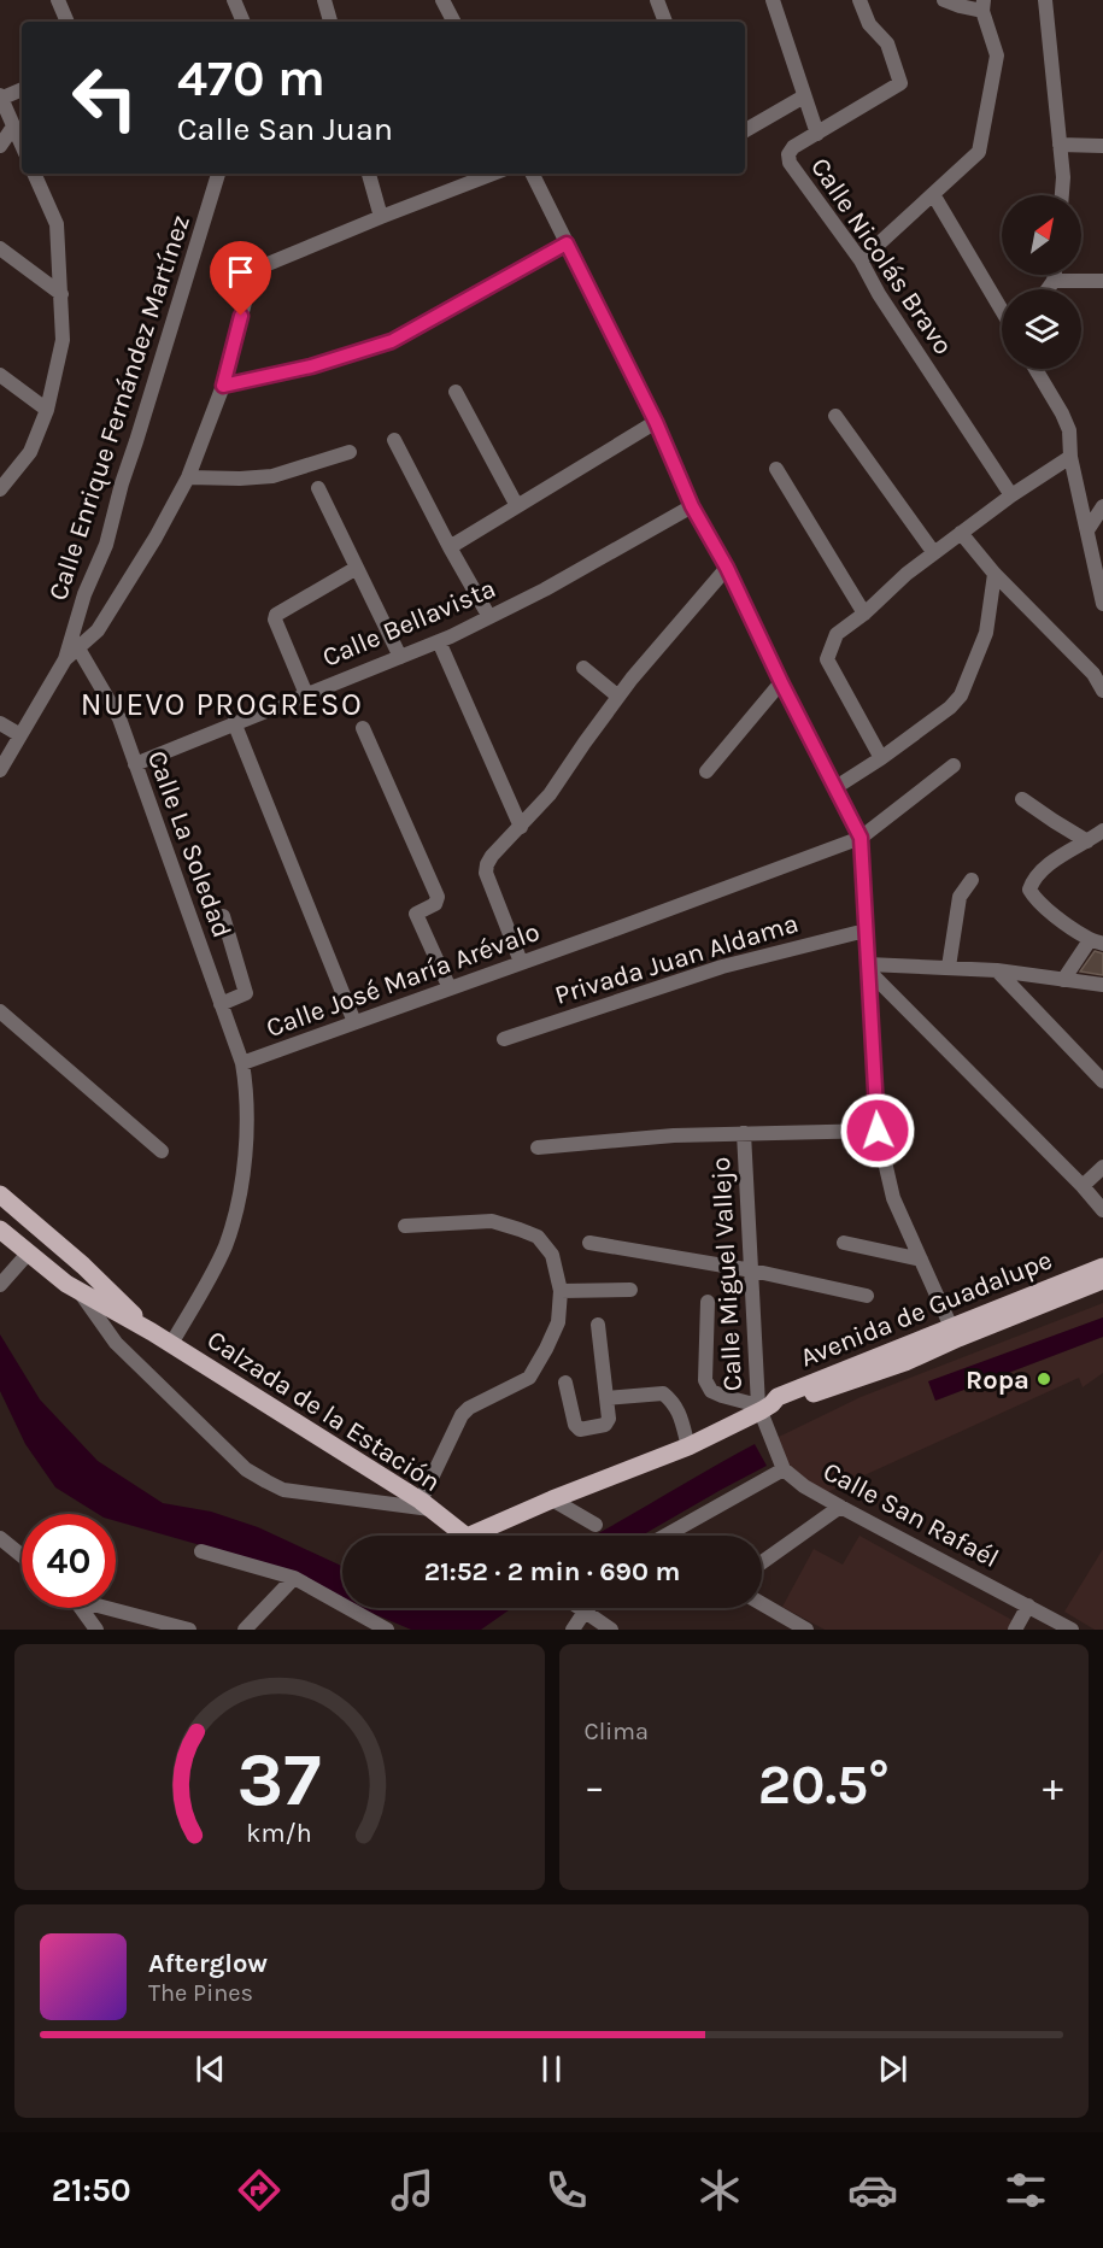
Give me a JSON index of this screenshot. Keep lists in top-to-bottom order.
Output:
{
  "streets": {
    "main road": ["Avenida de Guadalupe", "Calzada de la Estación"],
    "street": [
      "Calle Nicolás Bravo",
      "Calle Enrique Fernández Martínez",
      "Calle Bellavista",
      "Calle La Soledad",
      "Privada Juan Aldama",
      "Calle José María Arévalo",
      "Calle Miguel Vallejo",
      "Calle San Rafaél"
    ]
  },
  "crossings": [
    ["Calle Bellavista", "Calle La Soledad"],
    ["Calle La Soledad", "Calle José María Arévalo"],
    ["Calle José María Arévalo", "Calzada de la Estación"],
    ["Calle Miguel Vallejo", "Avenida de Guadalupe"]
  ],
  "districts": ["NUEVO PROGRESO"],
  "places": ["Ropa"],
  "north": "top right",
  "page": {
    "turn": ["470 m", "Calle San Juan"],
    "limit": "40",
    "trip": "21:52 · 2 min · 690 m",
    "tile": "Clima",
    "heat": ["−", "20.5°", "+"],
    "song": ["Afterglow", "The Pines"],
    "tabs": "21:50",
    "gauge": ["37", "km/h"]
  }
}
